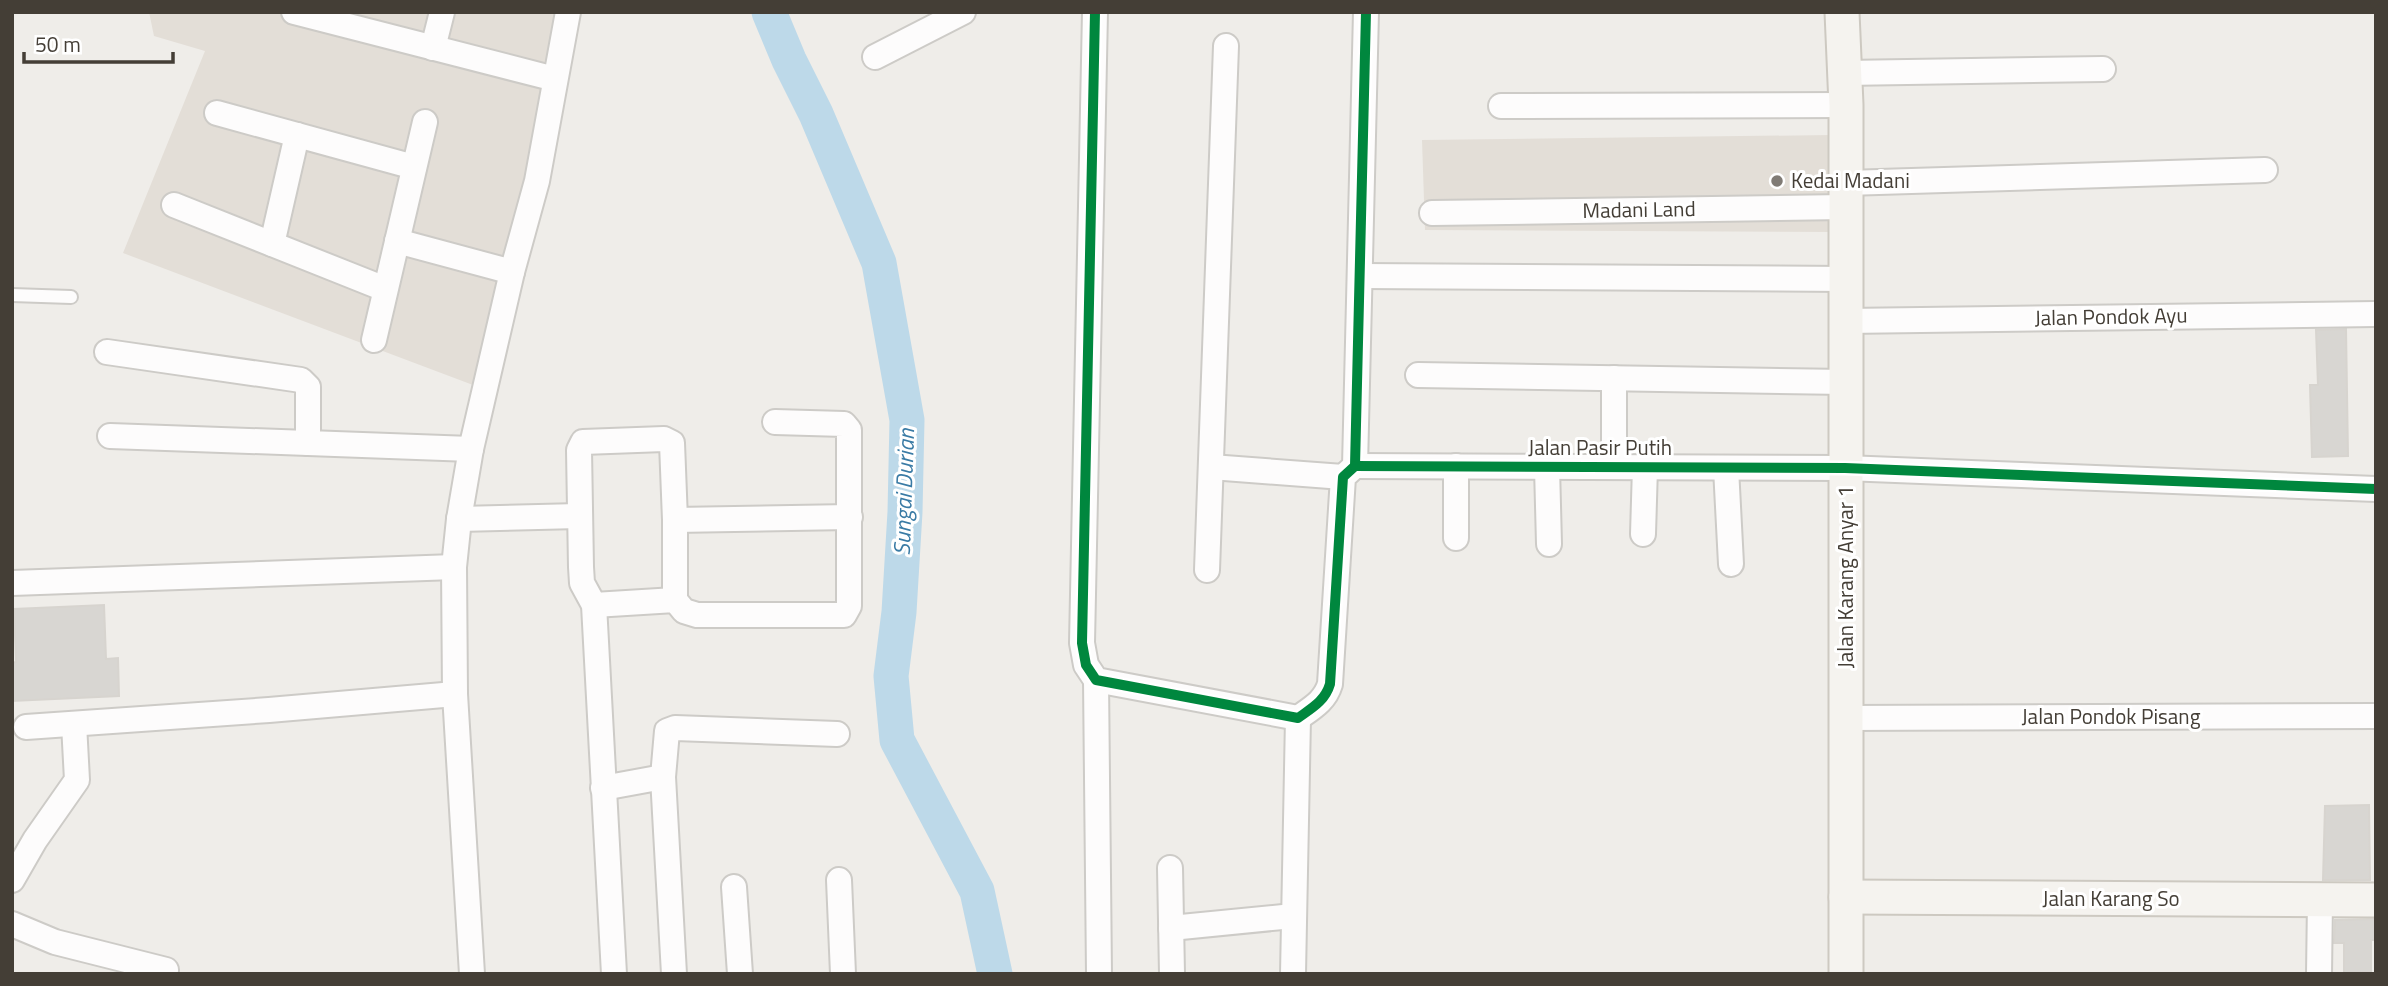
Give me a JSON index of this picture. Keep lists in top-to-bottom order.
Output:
{
  "streets": {
    "main road": ["Jalan Karang Anyar 1", "Jalan Karang So"],
    "street": [
      "Madani Land",
      "Jalan Pondok Ayu",
      "Jalan Pasir Putih",
      "Jalan Pondok Pisang"
    ]
  },
  "crossings": [
    ["Madani Land", "Jalan Karang Anyar 1"],
    ["Jalan Pondok Ayu", "Jalan Karang Anyar 1"],
    ["Jalan Pasir Putih", "Jalan Karang Anyar 1"],
    ["Jalan Karang Anyar 1", "Jalan Pondok Pisang"],
    ["Jalan Karang Anyar 1", "Jalan Karang So"]
  ],
  "water": ["Sungai Durian"],
  "places": ["Kedai Madani"],
  "scale_bar": "50 m"
}
